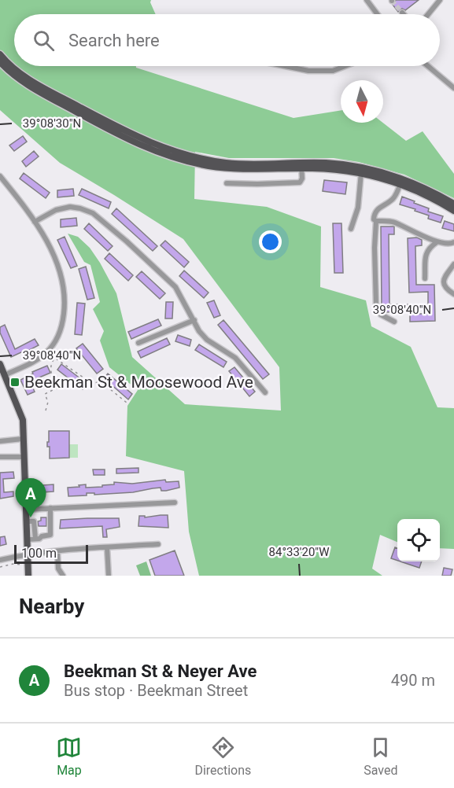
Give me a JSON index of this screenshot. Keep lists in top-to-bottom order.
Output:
{
  "places": {
    "transit": ["Beekman St & Moosewood Ave"]
  },
  "scale_bar": "100 m",
  "north": "bottom",
  "page": {
    "search": "Search here",
    "pins": "A",
    "scale": "100 m",
    "heading": "Nearby",
    "list": [
      {
        "mark": "A",
        "name": "Beekman St & Neyer Ave",
        "note": "Bus stop · Beekman Street",
        "value": "490 m"
      }
    ],
    "nav": ["Map", "Directions", "Saved"]
  },
  "coordinates": ["39°08'30\"N", "39°08'40\"N", "84°33'20\"W"]
}
